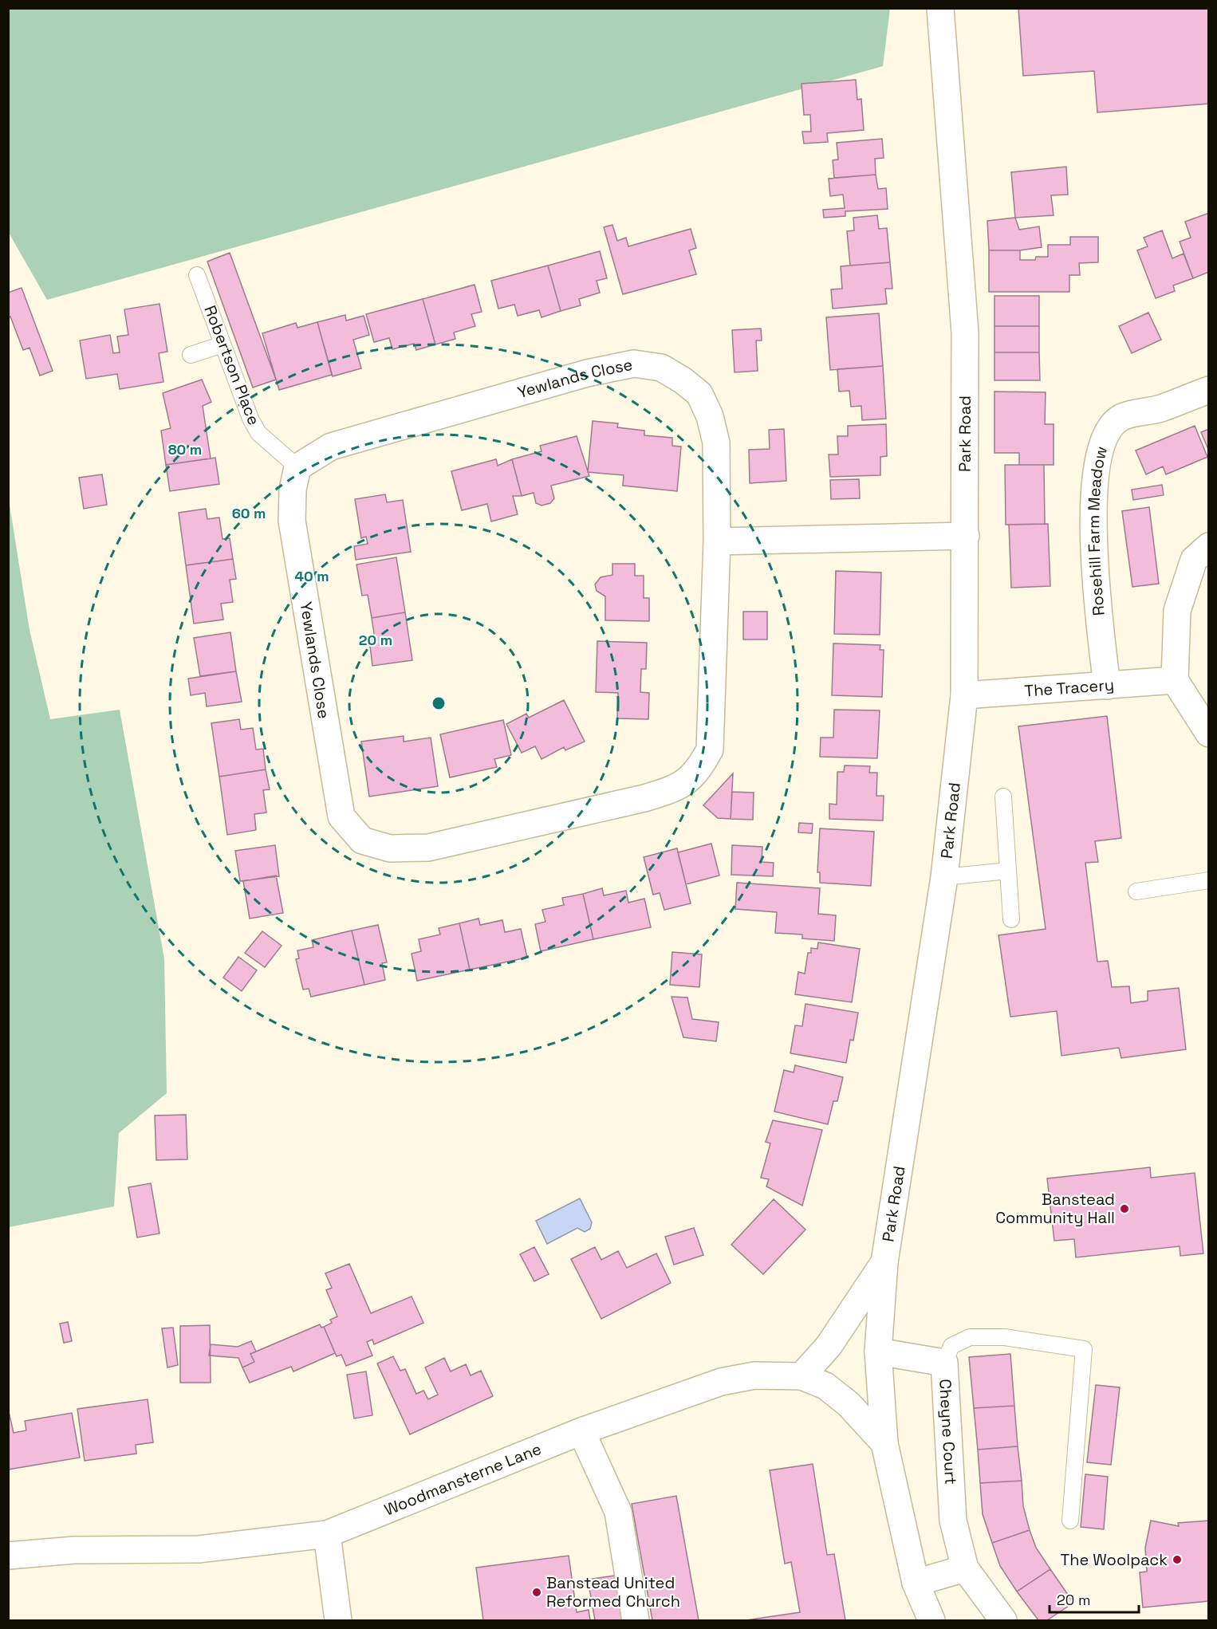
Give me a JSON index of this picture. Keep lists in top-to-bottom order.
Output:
{
  "streets": {
    "street": [
      "Yewlands Close",
      "Park Road",
      "Rosehill Farm Meadow",
      "The Tracery",
      "Cheyne Court",
      "Woodmansterne Lane"
    ],
    "lane": ["Robertson Place"]
  },
  "crossings": [
    ["Robertson Place", "Yewlands Close"],
    ["Park Road", "The Tracery"],
    ["Park Road", "Cheyne Court"],
    ["Park Road", "Woodmansterne Lane"],
    ["Rosehill Farm Meadow", "The Tracery"]
  ],
  "places": ["Banstead Community Hall", "The Woolpack", "Banstead United Reformed Church"],
  "scale_bar": "20 m",
  "rings": [
    "80 m",
    "60 m",
    "40 m",
    "20 m"
  ]
}
